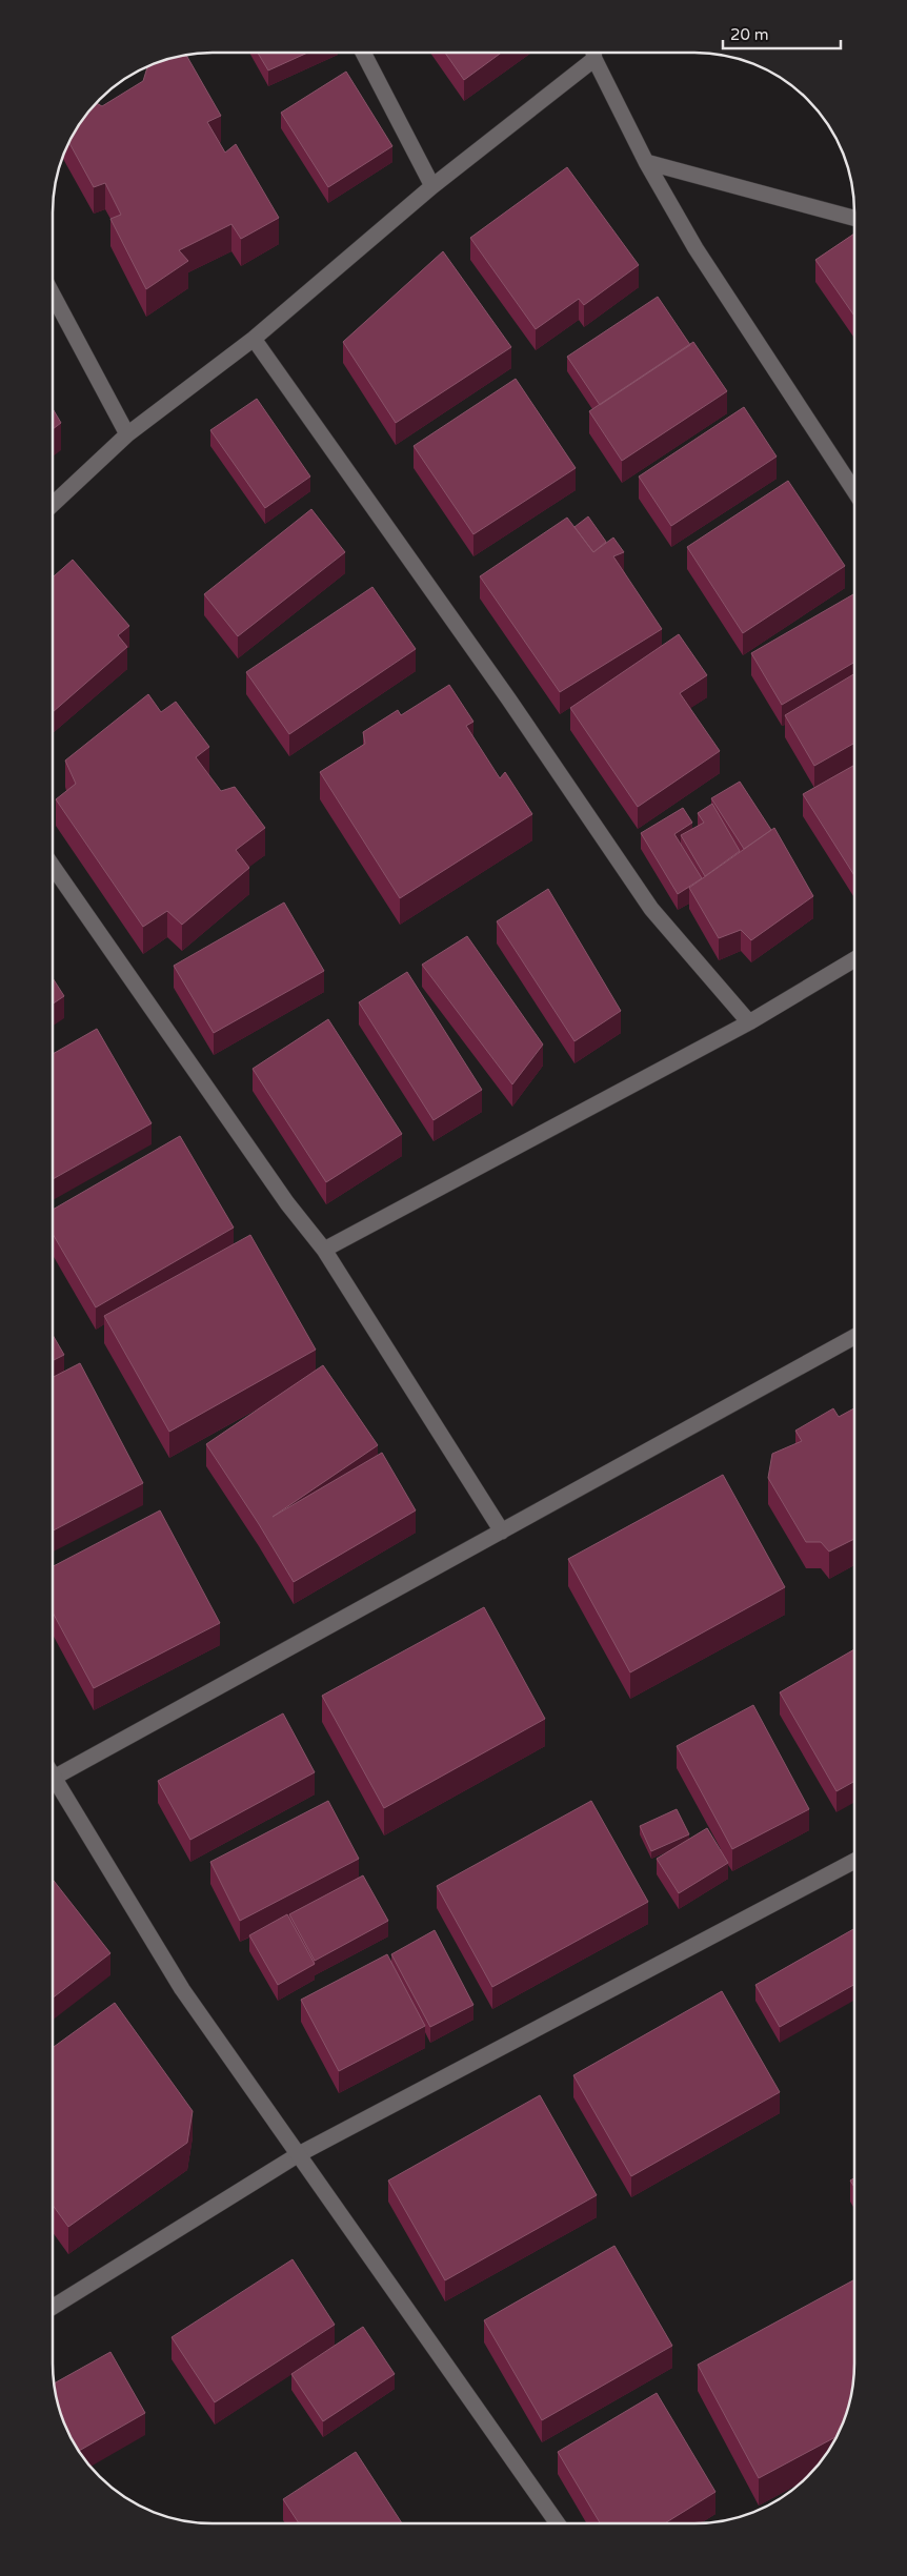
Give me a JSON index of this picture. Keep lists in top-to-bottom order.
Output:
{
  "scale_bar": "20 m"
}
